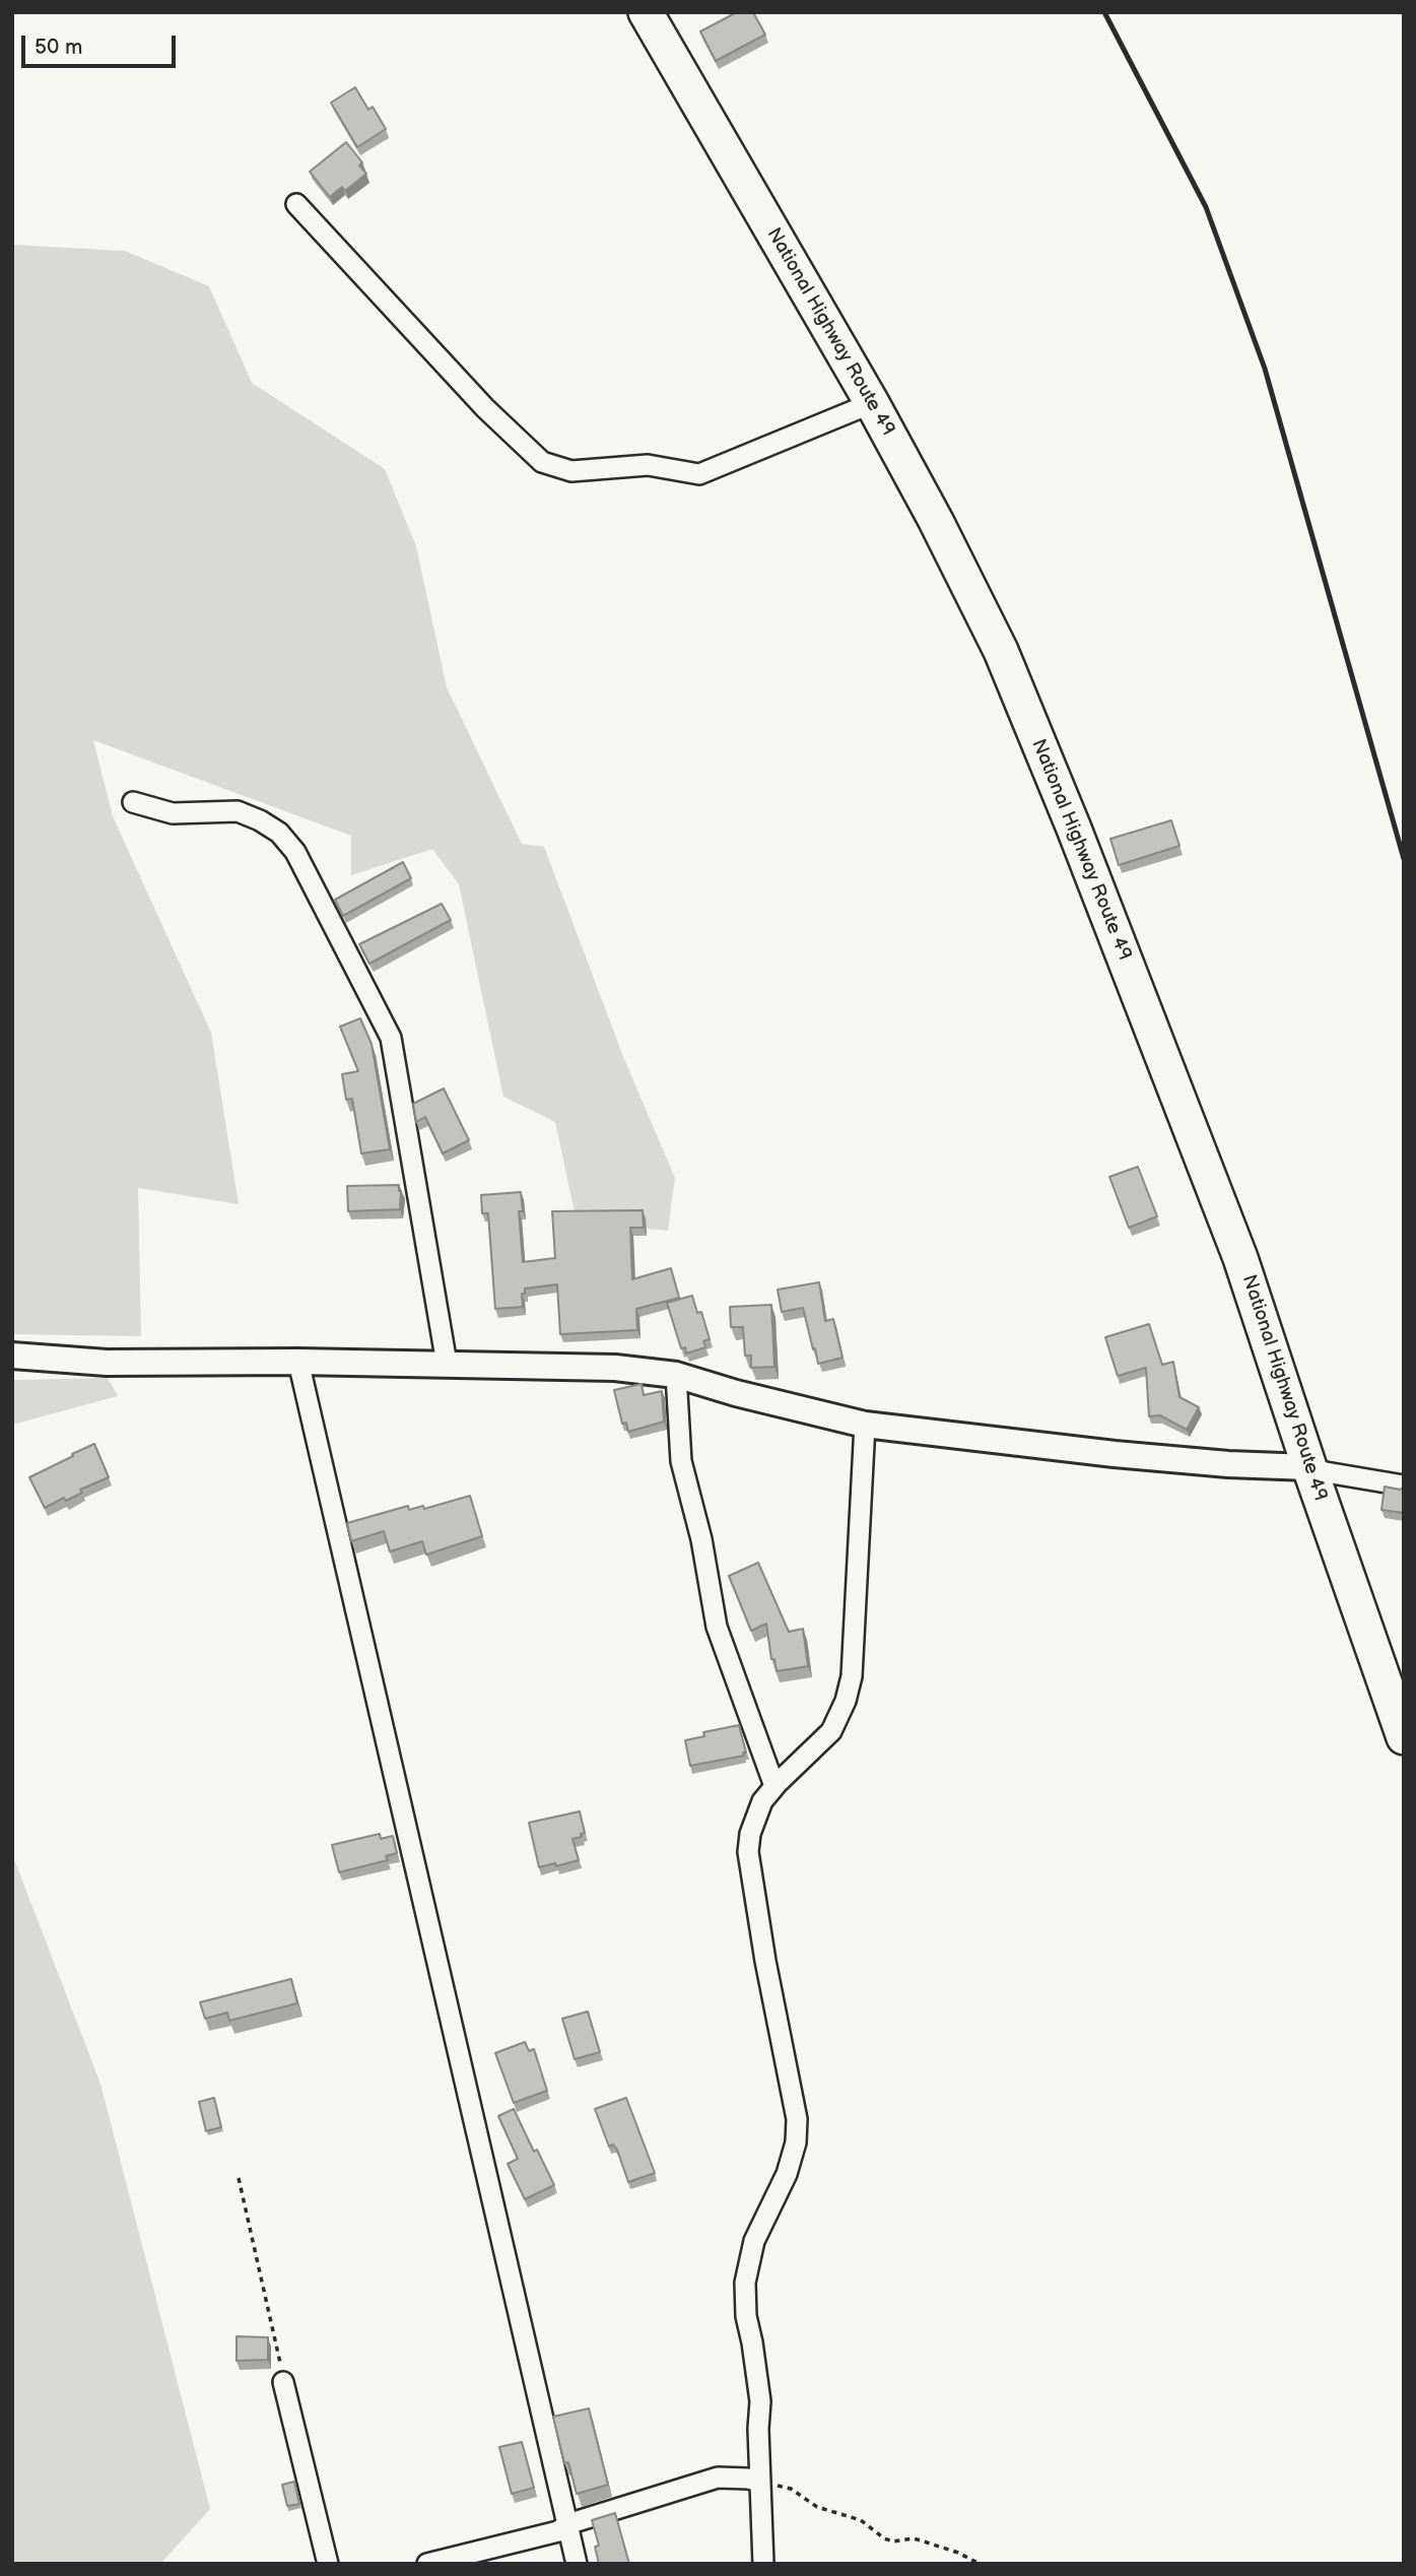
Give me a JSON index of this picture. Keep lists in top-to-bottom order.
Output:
{
  "streets": {
    "highway": ["National Highway Route 49"]
  },
  "scale_bar": "50 m"
}
